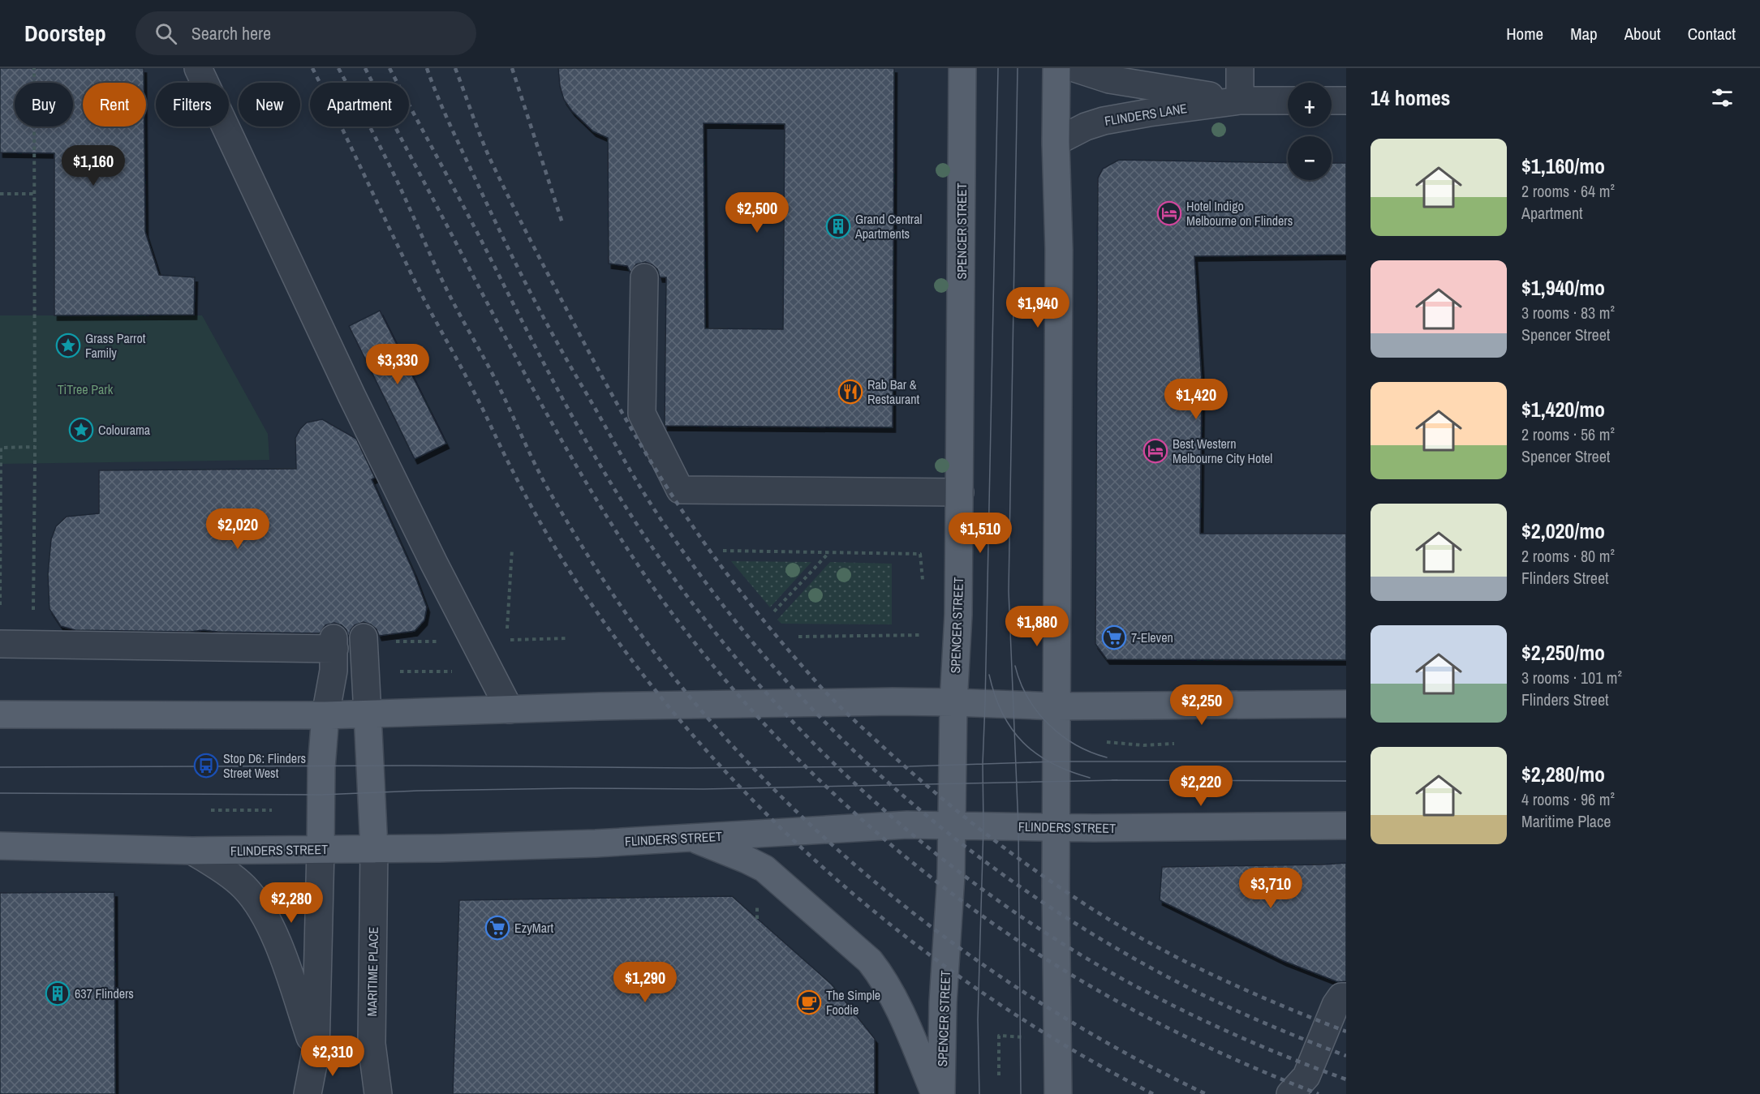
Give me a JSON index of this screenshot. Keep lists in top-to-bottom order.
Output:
{
  "streets": {
    "main road": ["SPENCER STREET", "FLINDERS STREET"],
    "street": ["FLINDERS LANE", "MARITIME PLACE"]
  },
  "crossings": [
    ["SPENCER STREET", "FLINDERS STREET"],
    ["FLINDERS STREET", "MARITIME PLACE"]
  ],
  "parks": ["TiTree Park"],
  "places": {
    "hotel": ["Hotel Indigo Melbourne on Flinders", "Best Western Melbourne City Hotel"],
    "building": ["Grand Central Apartments", "637 Flinders"],
    "place": ["Grass Parrot Family", "Colourama"],
    "restaurant": ["Rab Bar & Restaurant"],
    "supermarket": ["7-Eleven", "EzyMart"],
    "bus stop": ["Stop D6: Flinders Street West"],
    "cafe": ["The Simple Foodie"]
  },
  "page": {
    "header": "Doorstep",
    "search": "Search here",
    "nav": [
      "Home",
      "Map",
      "About",
      "Contact"
    ],
    "heading": "14 homes",
    "map_buttons": ["+", "−"],
    "chip": [
      "Buy",
      "Rent",
      "Filters",
      "New",
      "Apartment"
    ],
    "list": [
      {
        "name": "$1,160/mo",
        "note": "2 rooms · 64 m² · Apartment"
      },
      {
        "name": "$1,940/mo",
        "note": "3 rooms · 83 m² · Spencer Street"
      },
      {
        "name": "$1,420/mo",
        "note": "2 rooms · 56 m² · Spencer Street"
      },
      {
        "name": "$2,020/mo",
        "note": "2 rooms · 80 m² · Flinders Street"
      },
      {
        "name": "$2,250/mo",
        "note": "3 rooms · 101 m² · Flinders Street"
      },
      {
        "name": "$2,280/mo",
        "note": "4 rooms · 96 m² · Maritime Place"
      }
    ],
    "price": [
      "$1,160",
      "$2,500",
      "$1,940",
      "$3,330",
      "$1,420",
      "$2,020",
      "$1,510",
      "$1,880",
      "$2,250",
      "$2,220",
      "$3,710",
      "$2,280",
      "$1,290",
      "$2,310"
    ]
  }
}
